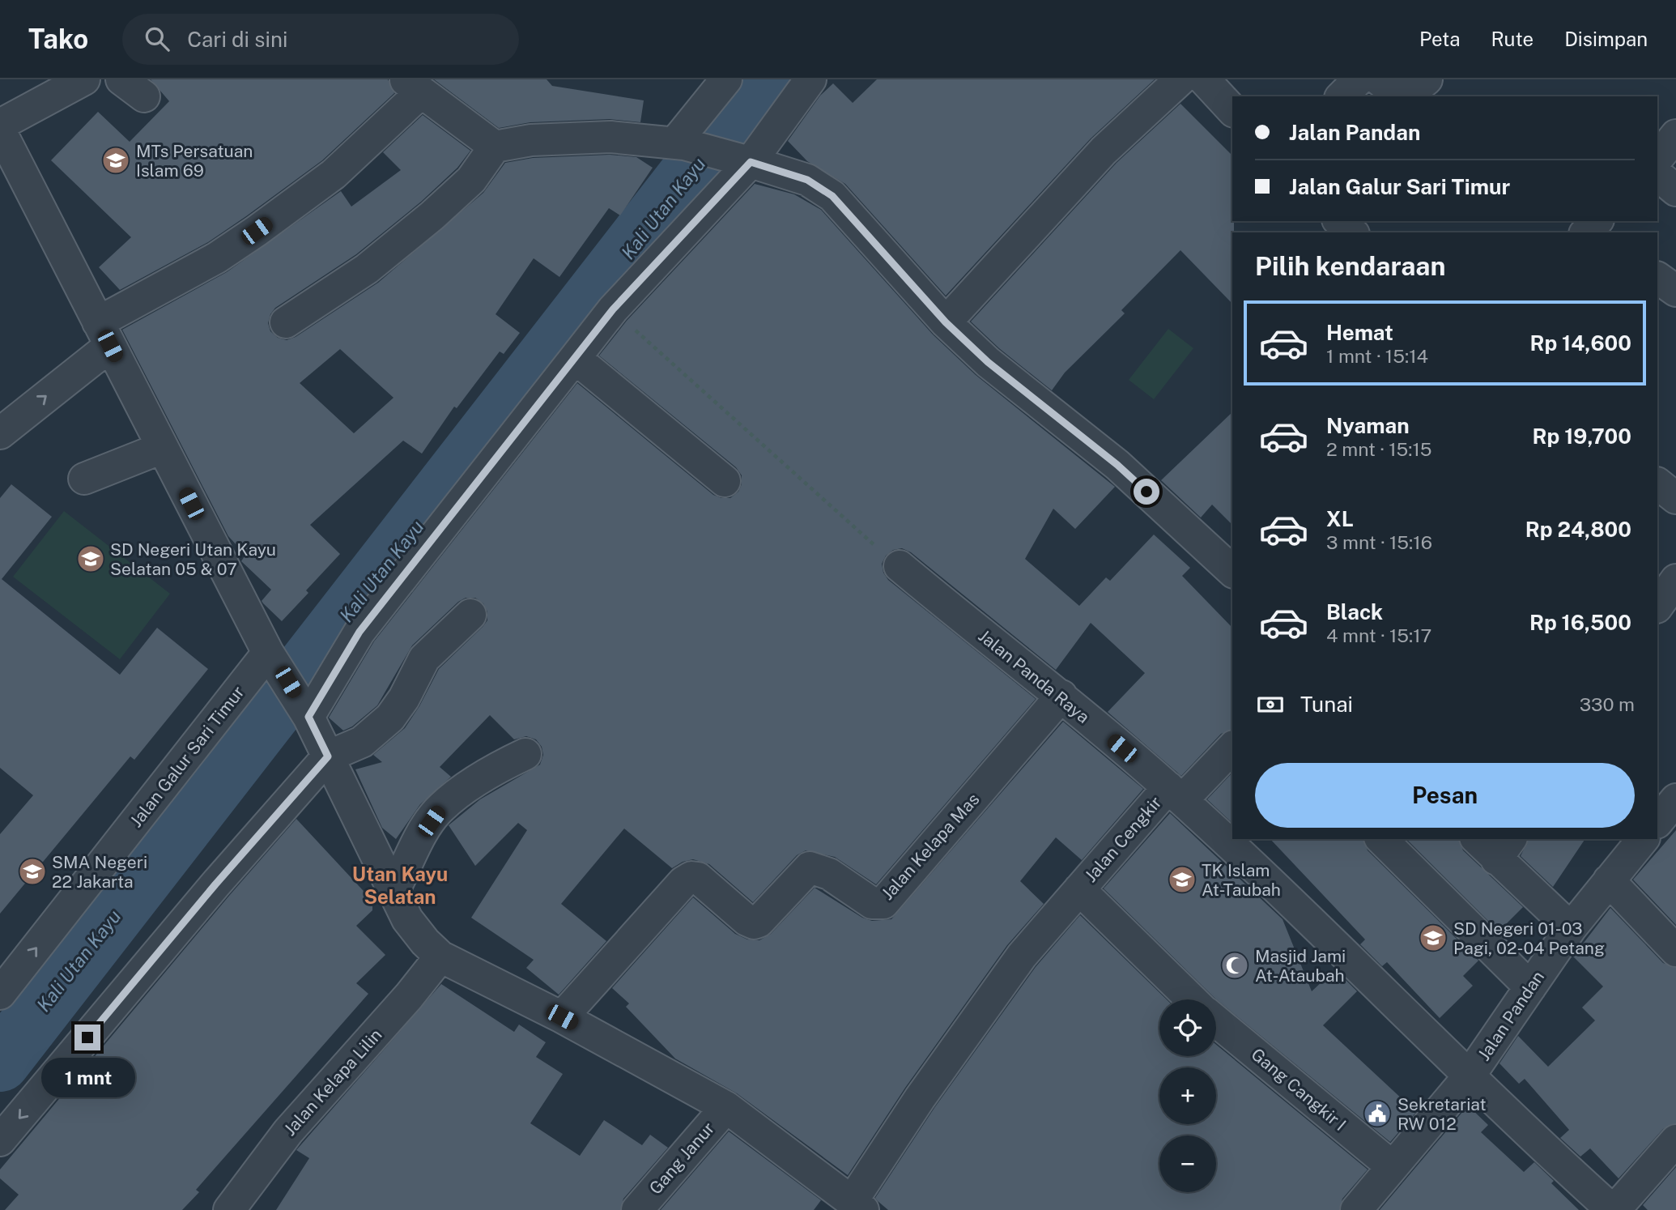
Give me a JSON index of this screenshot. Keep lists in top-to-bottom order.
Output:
{
  "streets": {
    "street": [
      "Jalan Panda Raya",
      "Jalan Galur Sari Timur",
      "Jalan Cengkir",
      "Jalan Kelapa Mas",
      "Jalan Pandan",
      "Jalan Kelapa Lilin",
      "Gang Cangkir I",
      "Gang Janur"
    ]
  },
  "crossings": [
    ["Jalan Panda Raya", "Jalan Cengkir"],
    ["Jalan Panda Raya", "Jalan Kelapa Mas"],
    ["Jalan Cengkir", "Jalan Pandan"],
    ["Jalan Pandan", "Gang Cangkir I"]
  ],
  "districts": ["Utan Kayu Selatan"],
  "water": ["Kali Utan Kayu"],
  "places": {
    "school or university": [
      "MTs Persatuan Islam 69",
      "SD Negeri Utan Kayu Selatan 05 & 07",
      "SMA Negeri 22 Jakarta",
      "TK Islam At-Taubah",
      "SD Negeri 01-03 Pagi, 02-04 Petang"
    ],
    "mosque": ["Masjid Jami At-Ataubah"],
    "public building": ["Sekretariat RW 012"]
  },
  "page": {
    "header": "Tako",
    "search": "Cari di sini",
    "nav": ["Peta", "Rute", "Disimpan"],
    "banner": ["Jalan Pandan", "Jalan Galur Sari Timur"],
    "heading": "Pilih kendaraan",
    "list": [
      {
        "name": "Hemat",
        "note": "1 mnt · 15:14",
        "value": "Rp 14,600"
      },
      {
        "name": "Nyaman",
        "note": "2 mnt · 15:15",
        "value": "Rp 19,700"
      },
      {
        "name": "XL",
        "note": "3 mnt · 15:16",
        "value": "Rp 24,800"
      },
      {
        "name": "Black",
        "note": "4 mnt · 15:17",
        "value": "Rp 16,500"
      }
    ],
    "pay": ["Tunai", "330 m"],
    "buttons": "Pesan",
    "map_buttons": ["+", "−"],
    "bubble": "1 mnt"
  }
}
